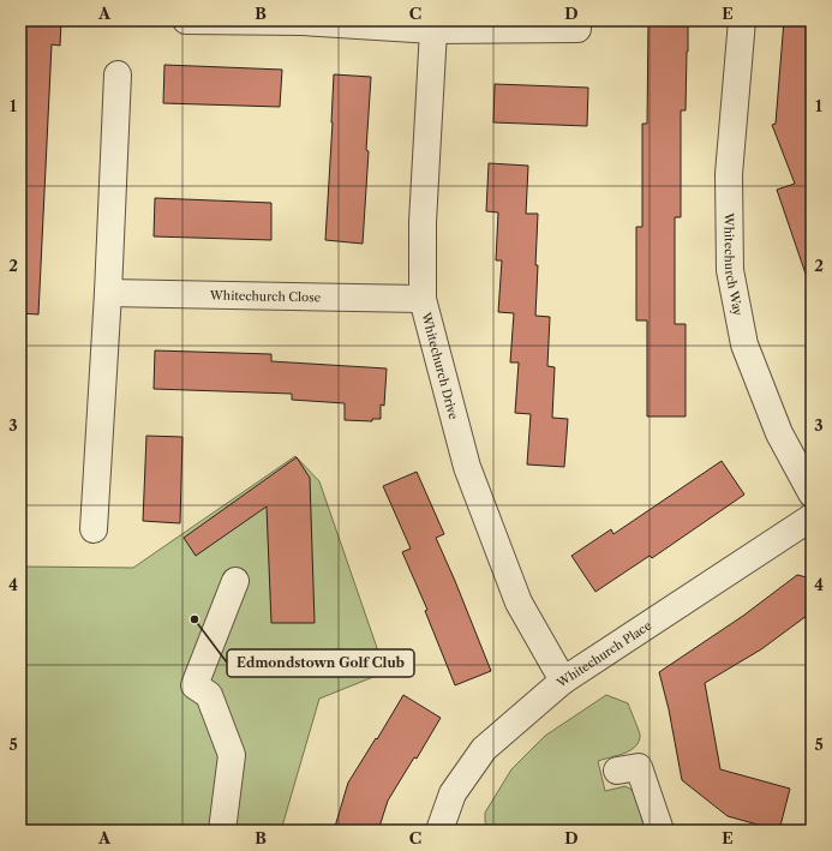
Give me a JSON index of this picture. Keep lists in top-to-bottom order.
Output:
{
  "streets": {
    "street": [
      "Whitechurch Way",
      "Whitechurch Close",
      "Whitechurch Drive",
      "Whitechurch Place"
    ]
  },
  "crossings": [
    ["Whitechurch Close", "Whitechurch Drive"],
    ["Whitechurch Drive", "Whitechurch Place"]
  ],
  "places": ["Edmondstown Golf Club"],
  "grid": {
    "columns": [
      "A",
      "B",
      "C",
      "D",
      "E"
    ],
    "rows": [
      "1",
      "2",
      "3",
      "4",
      "5"
    ]
  }
}
